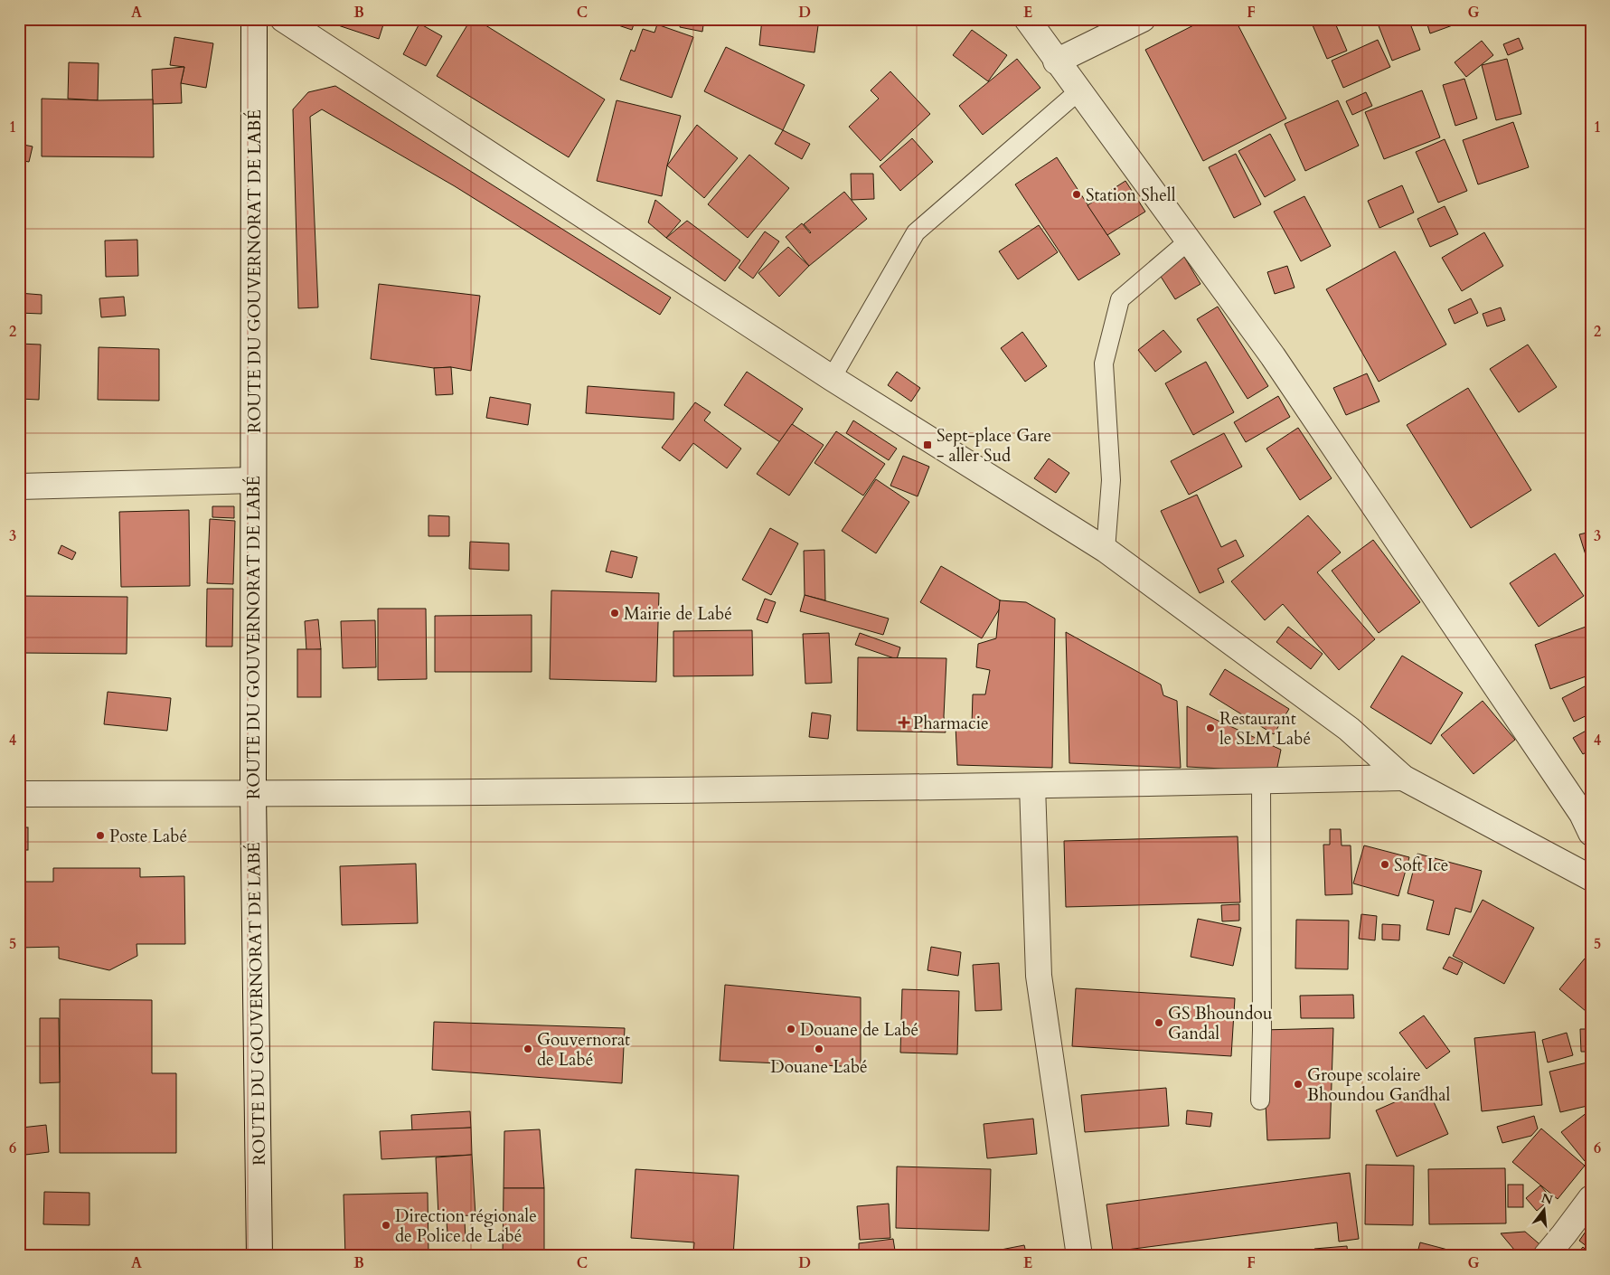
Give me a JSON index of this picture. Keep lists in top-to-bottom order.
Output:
{
  "streets": {
    "street": ["ROUTE DU GOUVERNORAT DE LABÉ"]
  },
  "places": {
    "other": [
      "Station Shell",
      "Mairie de Labé",
      "Restaurant le SLM Labé",
      "Poste Labé",
      "Soft Ice",
      "GS Bhoundou Gandal",
      "Douane de Labé",
      "Gouvernorat de Labé",
      "Douane Labé",
      "Groupe scolaire Bhoundou Gandhal",
      "Direction régionale de Police de Labé"
    ],
    "transit": ["Sept-place Gare - aller Sud"],
    "health": ["Pharmacie"]
  },
  "north": "top",
  "grid": {
    "columns": [
      "A",
      "B",
      "C",
      "D",
      "E",
      "F",
      "G"
    ],
    "rows": [
      "1",
      "2",
      "3",
      "4",
      "5",
      "6"
    ]
  }
}
